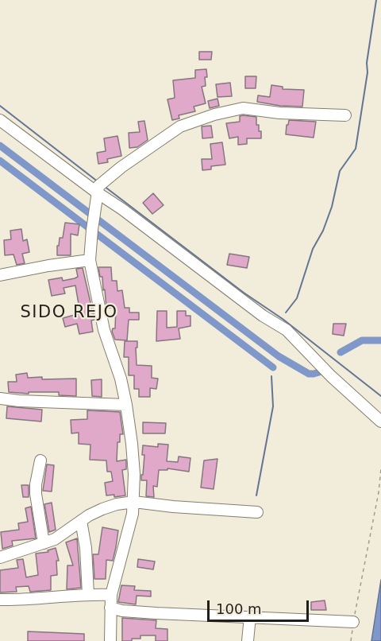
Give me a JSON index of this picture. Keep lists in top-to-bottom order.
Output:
{
  "districts": ["SIDO REJO"],
  "scale_bar": "100 m"
}
